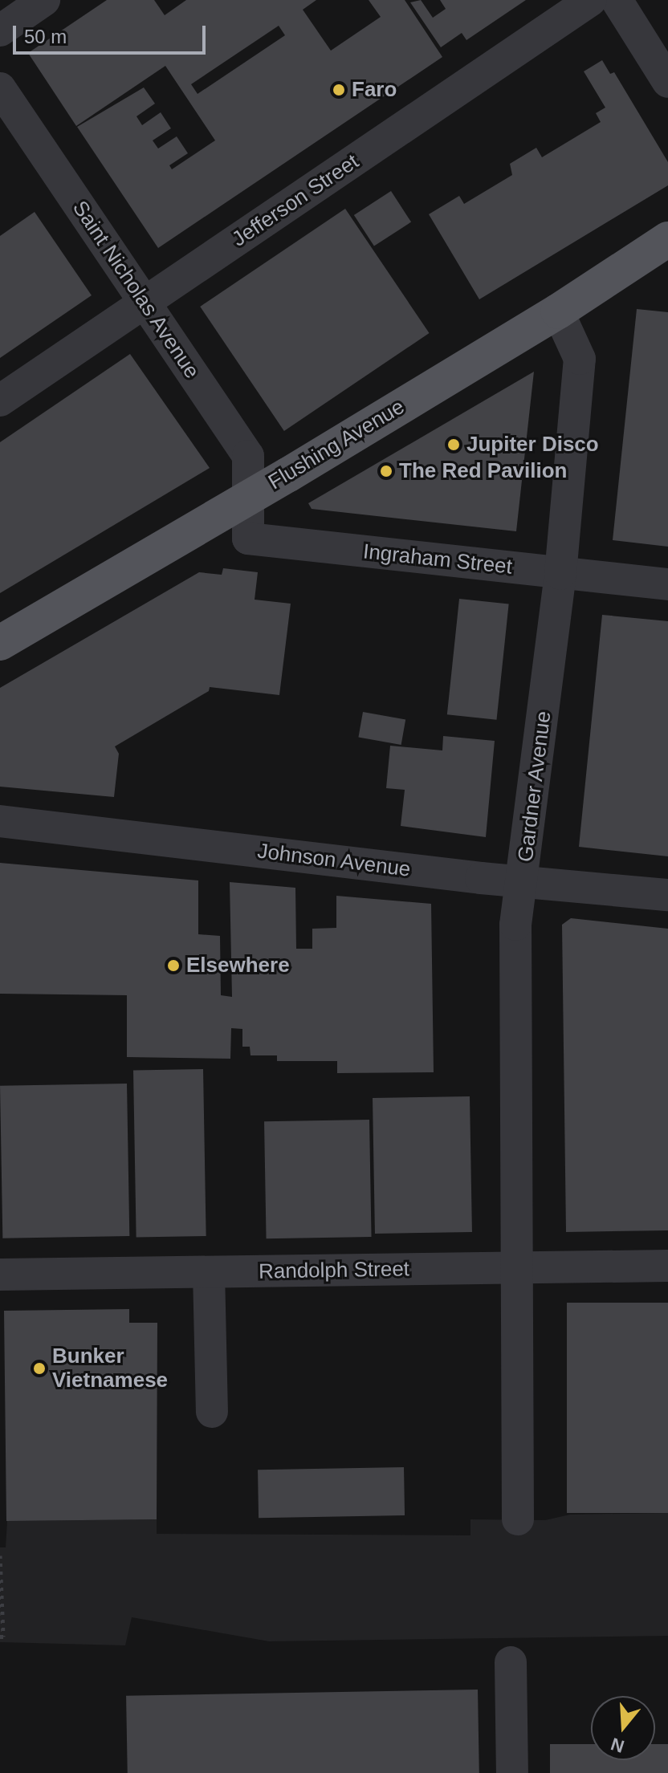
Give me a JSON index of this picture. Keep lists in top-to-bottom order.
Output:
{
  "streets": {
    "main road": ["Flushing Avenue"],
    "street": [
      "Jefferson Street",
      "Saint Nicholas Avenue",
      "Ingraham Street",
      "Gardner Avenue",
      "Johnson Avenue",
      "Randolph Street"
    ]
  },
  "crossings": [
    ["Jefferson Street", "Saint Nicholas Avenue"],
    ["Saint Nicholas Avenue", "Flushing Avenue"],
    ["Saint Nicholas Avenue", "Ingraham Street"],
    ["Flushing Avenue", "Ingraham Street"],
    ["Flushing Avenue", "Gardner Avenue"],
    ["Ingraham Street", "Gardner Avenue"],
    ["Gardner Avenue", "Johnson Avenue"],
    ["Gardner Avenue", "Randolph Street"]
  ],
  "places": [
    "Faro",
    "Jupiter Disco",
    "The Red Pavilion",
    "Elsewhere",
    "Bunker Vietnamese"
  ],
  "scale_bar": "50 m",
  "north": "bottom"
}
